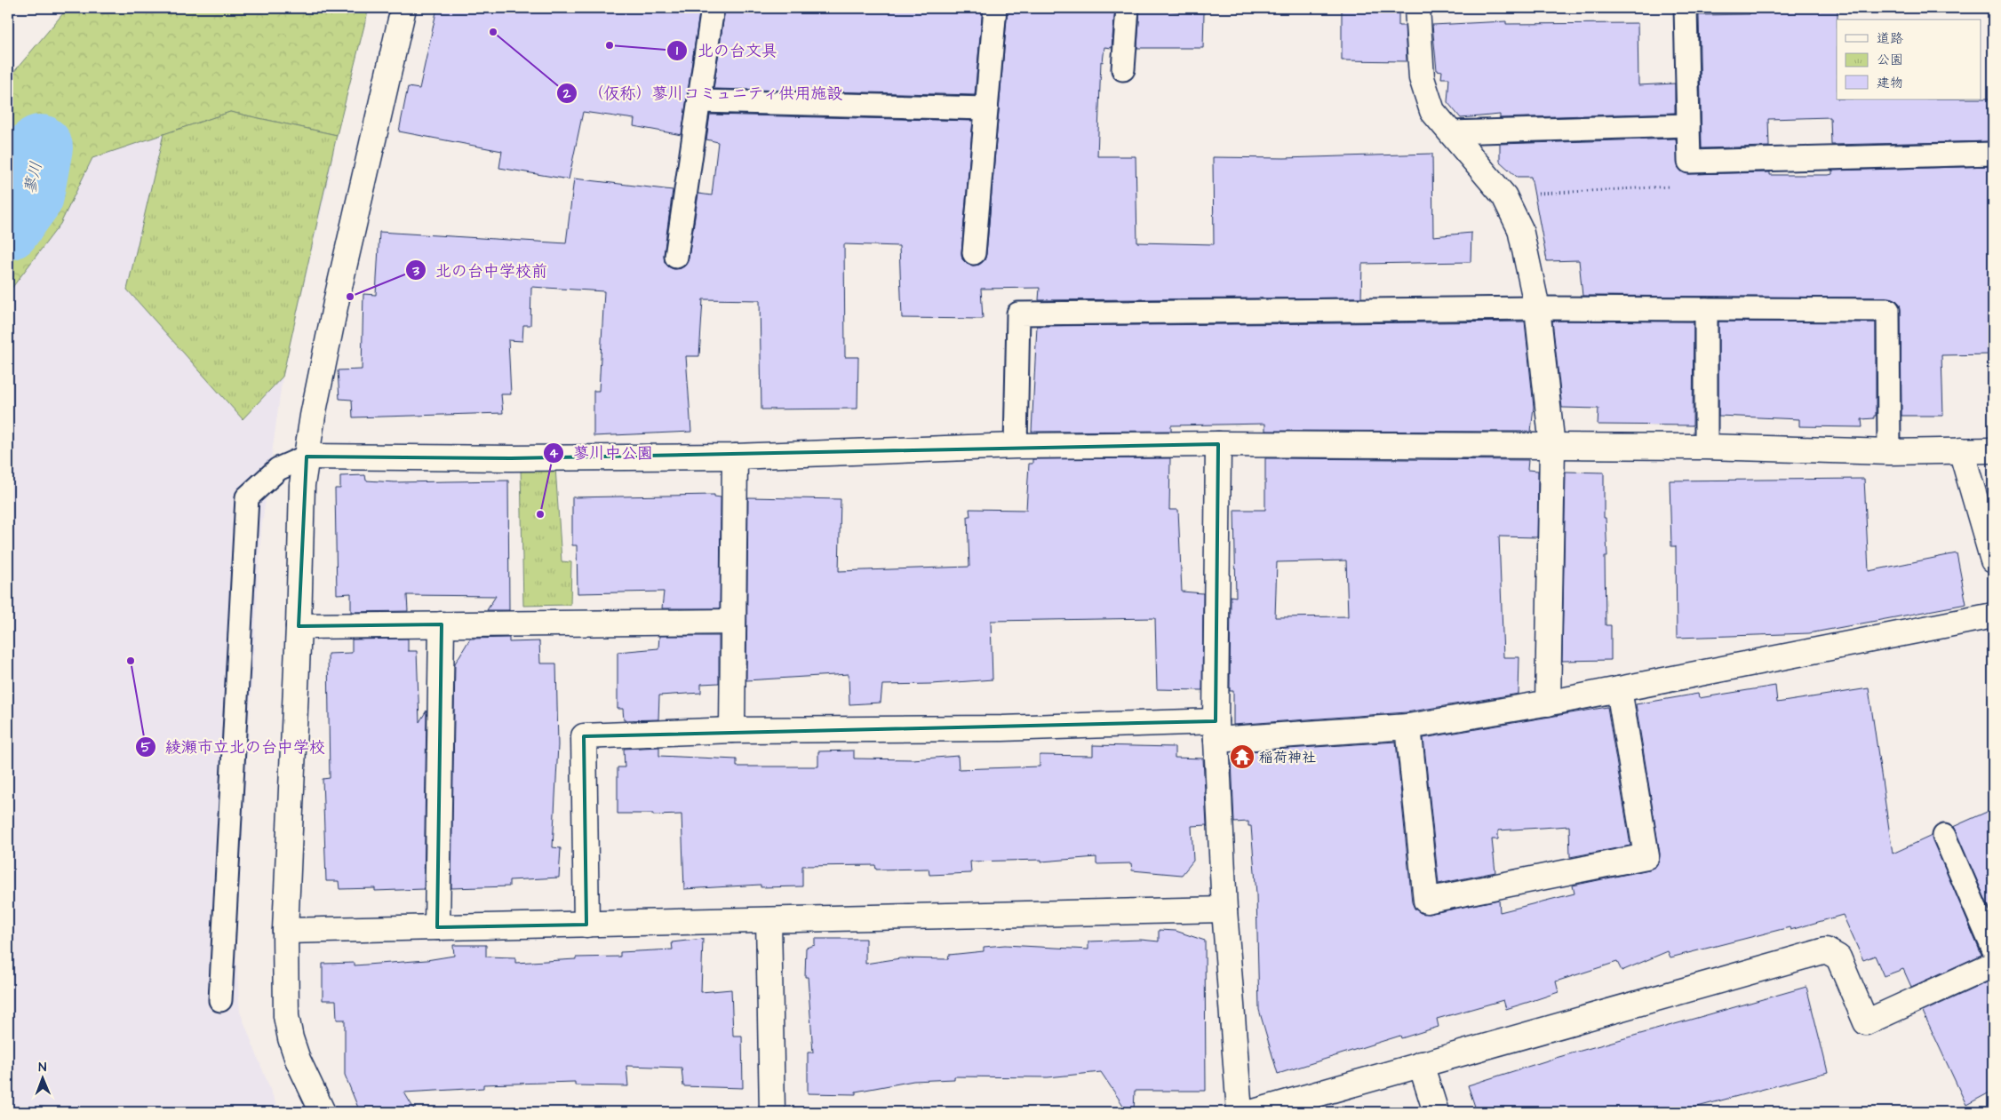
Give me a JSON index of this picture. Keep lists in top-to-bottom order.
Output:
{
  "water": ["蓼川"],
  "places": {
    "other": [
      "（仮称）蓼川コミュニティ供用施設",
      "北の台文具",
      "北の台中学校前",
      "蓼川中公園",
      "綾瀬市立北の台中学校"
    ],
    "temple": ["稲荷神社"]
  },
  "legend": ["道路", "公園", "建物"],
  "north": "top"
}
